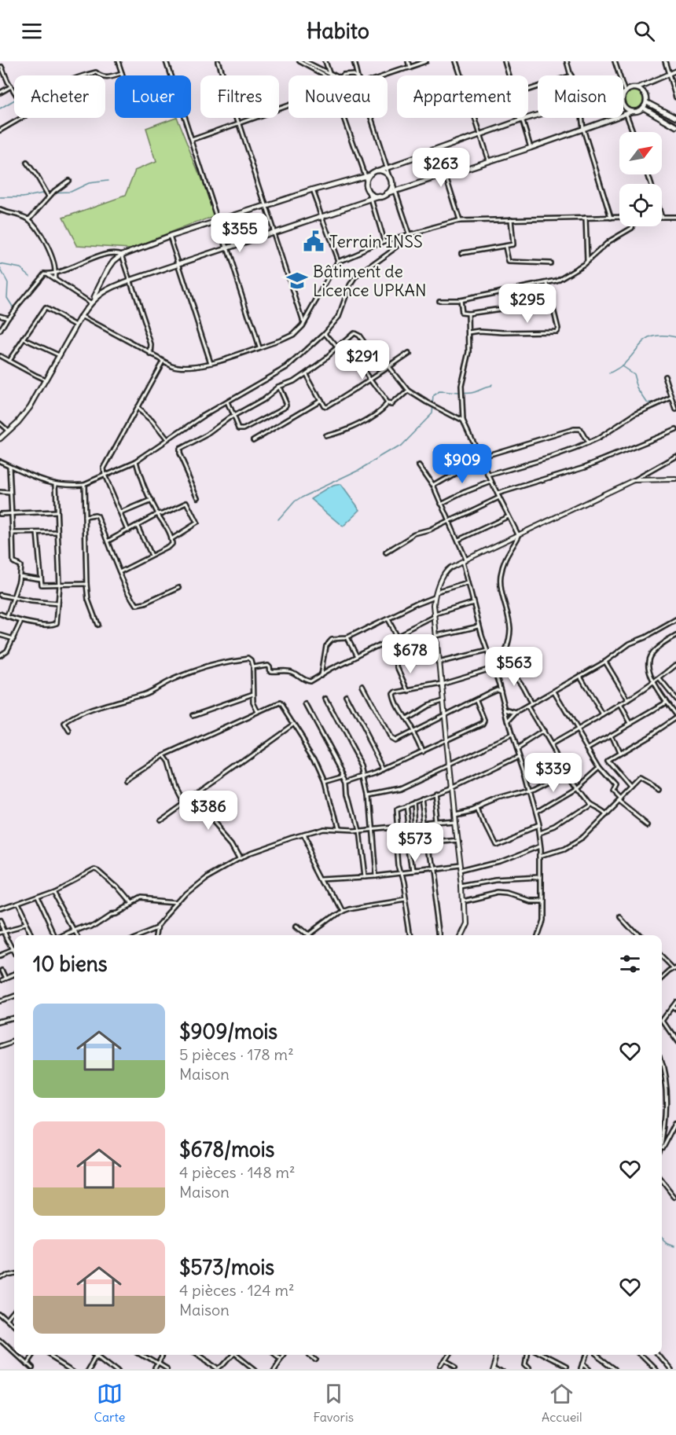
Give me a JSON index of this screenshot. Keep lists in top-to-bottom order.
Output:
{
  "places": {
    "public building": ["Terrain INSS"],
    "school or university": ["Bâtiment de Licence UPKAN"]
  },
  "north": "top right",
  "page": {
    "header": "Habito",
    "chip": [
      "Acheter",
      "Louer",
      "Filtres",
      "Nouveau",
      "Appartement",
      "Maison"
    ],
    "price": [
      "$263",
      "$355",
      "$295",
      "$291",
      "$909",
      "$678",
      "$563",
      "$339",
      "$386",
      "$573"
    ],
    "heading": "10 biens",
    "list": [
      {
        "name": "$909/mois",
        "note": "5 pièces · 178 m² · Maison"
      },
      {
        "name": "$678/mois",
        "note": "4 pièces · 148 m² · Maison"
      },
      {
        "name": "$573/mois",
        "note": "4 pièces · 124 m² · Maison"
      }
    ],
    "tabs": ["Carte", "Favoris", "Accueil"]
  }
}
